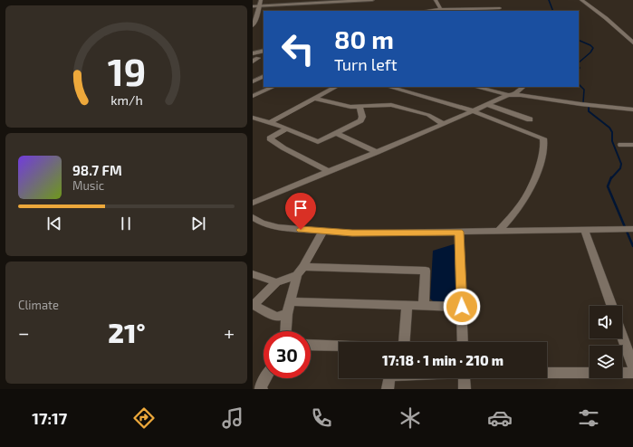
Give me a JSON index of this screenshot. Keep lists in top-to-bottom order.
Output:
{
  "page": {
    "turn": ["80 m", "Turn left"],
    "song": ["98.7 FM", "Music"],
    "tile": "Climate",
    "heat": ["−", "21°", "+"],
    "limit": "30",
    "trip": "17:18 · 1 min · 210 m",
    "tabs": "17:17",
    "gauge": ["19", "km/h"]
  }
}
